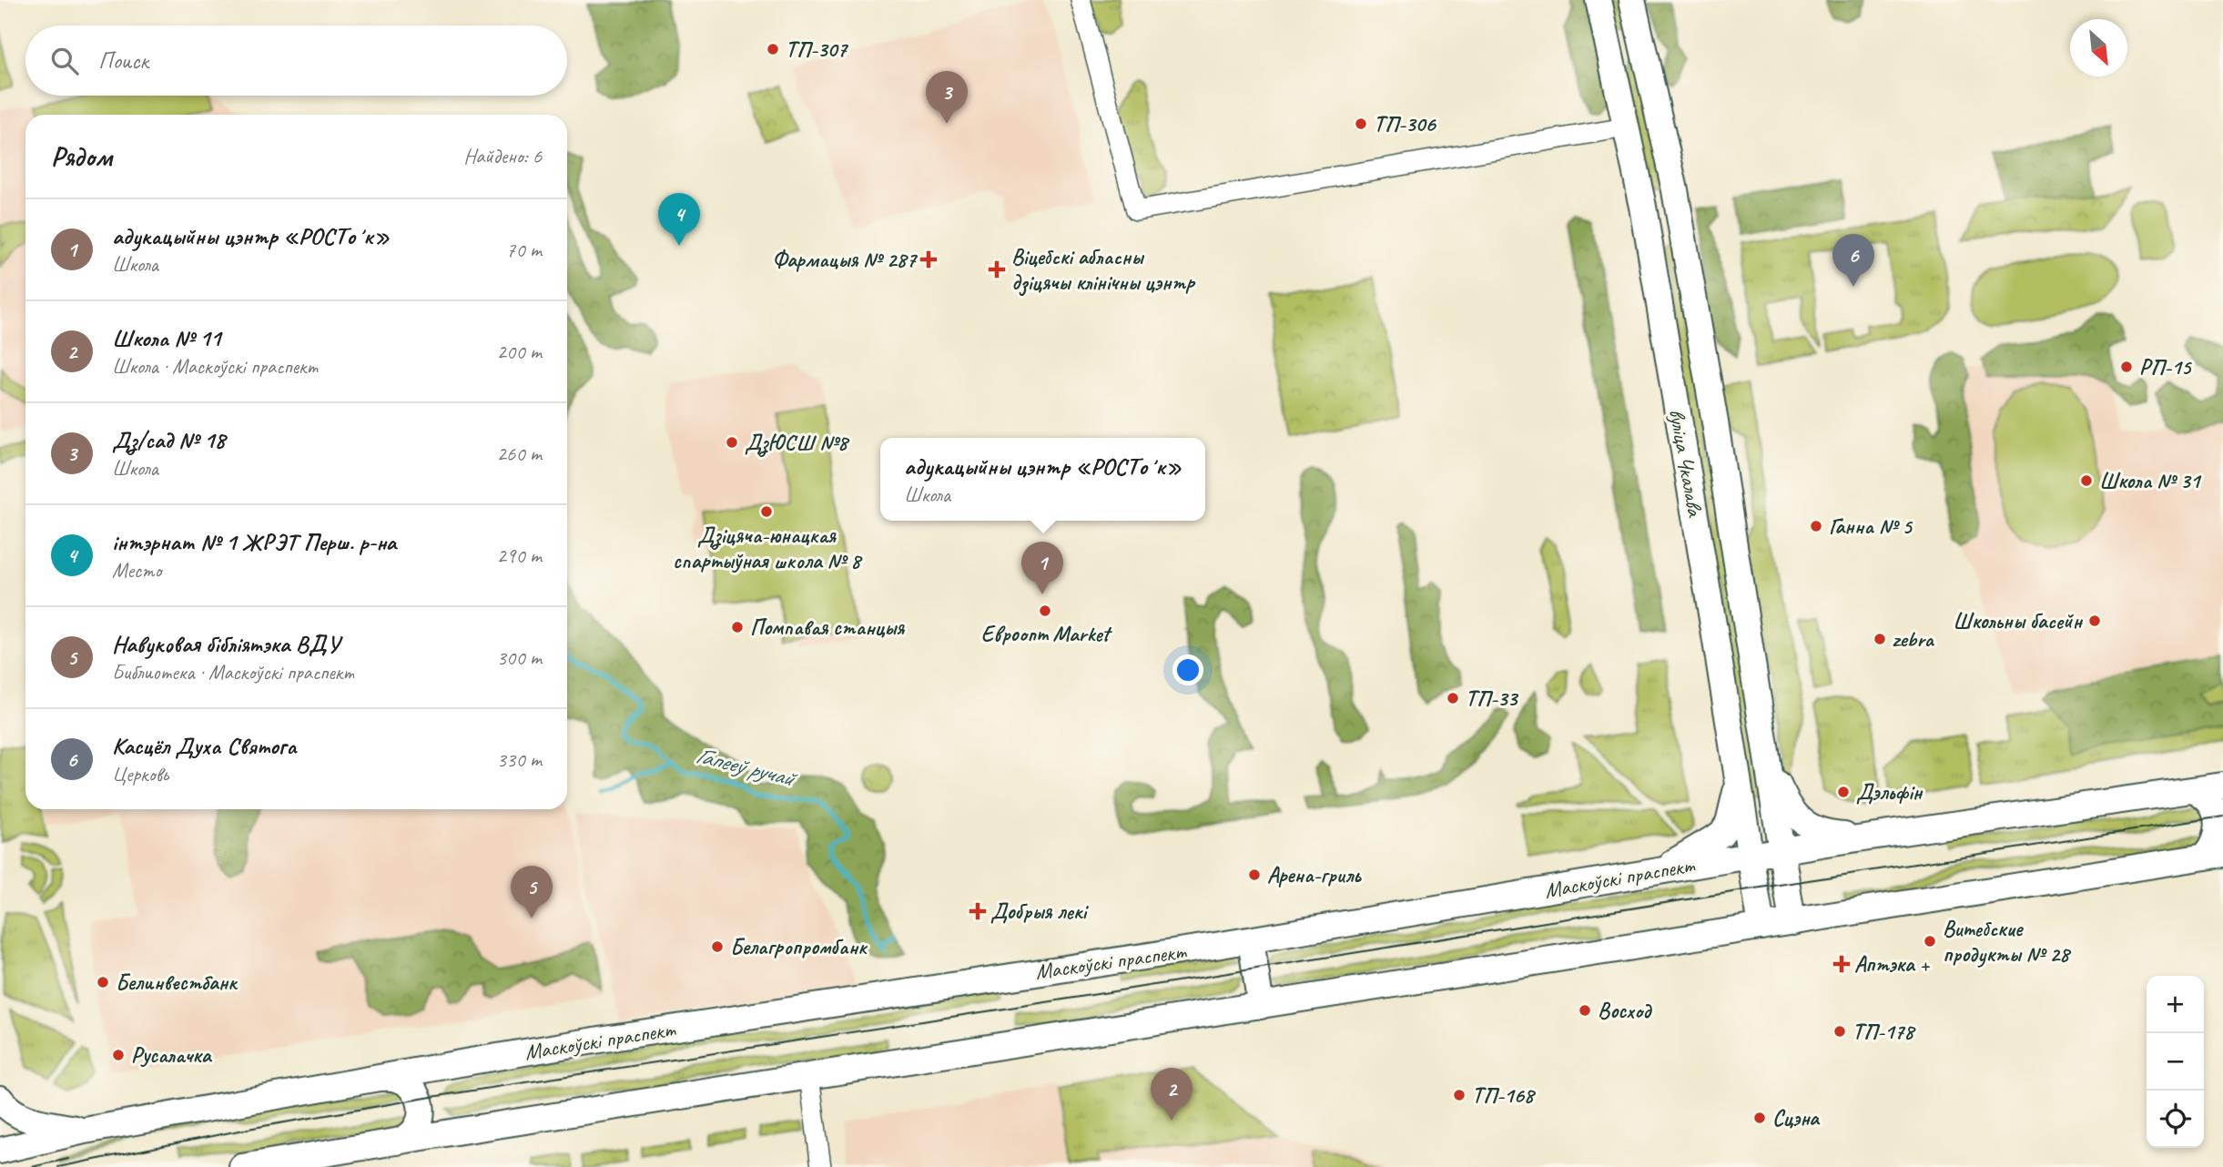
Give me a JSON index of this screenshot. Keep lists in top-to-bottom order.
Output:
{
  "streets": {
    "main road": ["вуліца Чкалава", "Маскоўскі праспект"]
  },
  "crossings": [
    ["вуліца Чкалава", "Маскоўскі праспект"]
  ],
  "water": ["Гапееў ручай"],
  "places": {
    "other": [
      "ТП-307",
      "ТП-306",
      "РП-15",
      "ДзЮСШ №8",
      "Школа № 31",
      "Дзіцяча-юнацкая спартыўная школа № 8",
      "Ганна № 5",
      "Евроопт Market",
      "Школьны басейн",
      "Помпавая станцыя",
      "zebra",
      "ТП-33",
      "Дэльфін",
      "Арена-гриль",
      "Витебские продукты № 28",
      "Белагропромбанк",
      "Белинвестбанк",
      "Восход",
      "ТП-178",
      "Русалачка",
      "ТП-168",
      "Сцэна"
    ],
    "health": [
      "Фармацыя № 287",
      "Віцебскі абласны дзіцячы клінічны цэнтр",
      "Добрыя лекі",
      "Аптэка +"
    ]
  },
  "north": "bottom right",
  "page": {
    "search": "Поиск",
    "pins": [
      "3",
      "4",
      "6",
      "1",
      "5",
      "2"
    ],
    "heading": ["Рядом", "Найдено: 6"],
    "list": [
      {
        "mark": "1",
        "name": "адукацыйны цэнтр «РОСТоʼк»",
        "note": "Школа",
        "value": "70 m"
      },
      {
        "mark": "2",
        "name": "Школа № 11",
        "note": "Школа · Маскоўскі праспект",
        "value": "200 m"
      },
      {
        "mark": "3",
        "name": "Дз/сад № 18",
        "note": "Школа",
        "value": "260 m"
      },
      {
        "mark": "4",
        "name": "інтэрнат № 1 ЖРЭТ Перш. р-на",
        "note": "Место",
        "value": "290 m"
      },
      {
        "mark": "5",
        "name": "Навуковая бібліятэка ВДУ",
        "note": "Библиотека · Маскоўскі праспект",
        "value": "300 m"
      },
      {
        "mark": "6",
        "name": "Касцёл Духа Святога",
        "note": "Церковь",
        "value": "330 m"
      }
    ],
    "popup": ["адукацыйны цэнтр «РОСТоʼк»", "Школа"],
    "map_buttons": ["+", "−"]
  }
}
